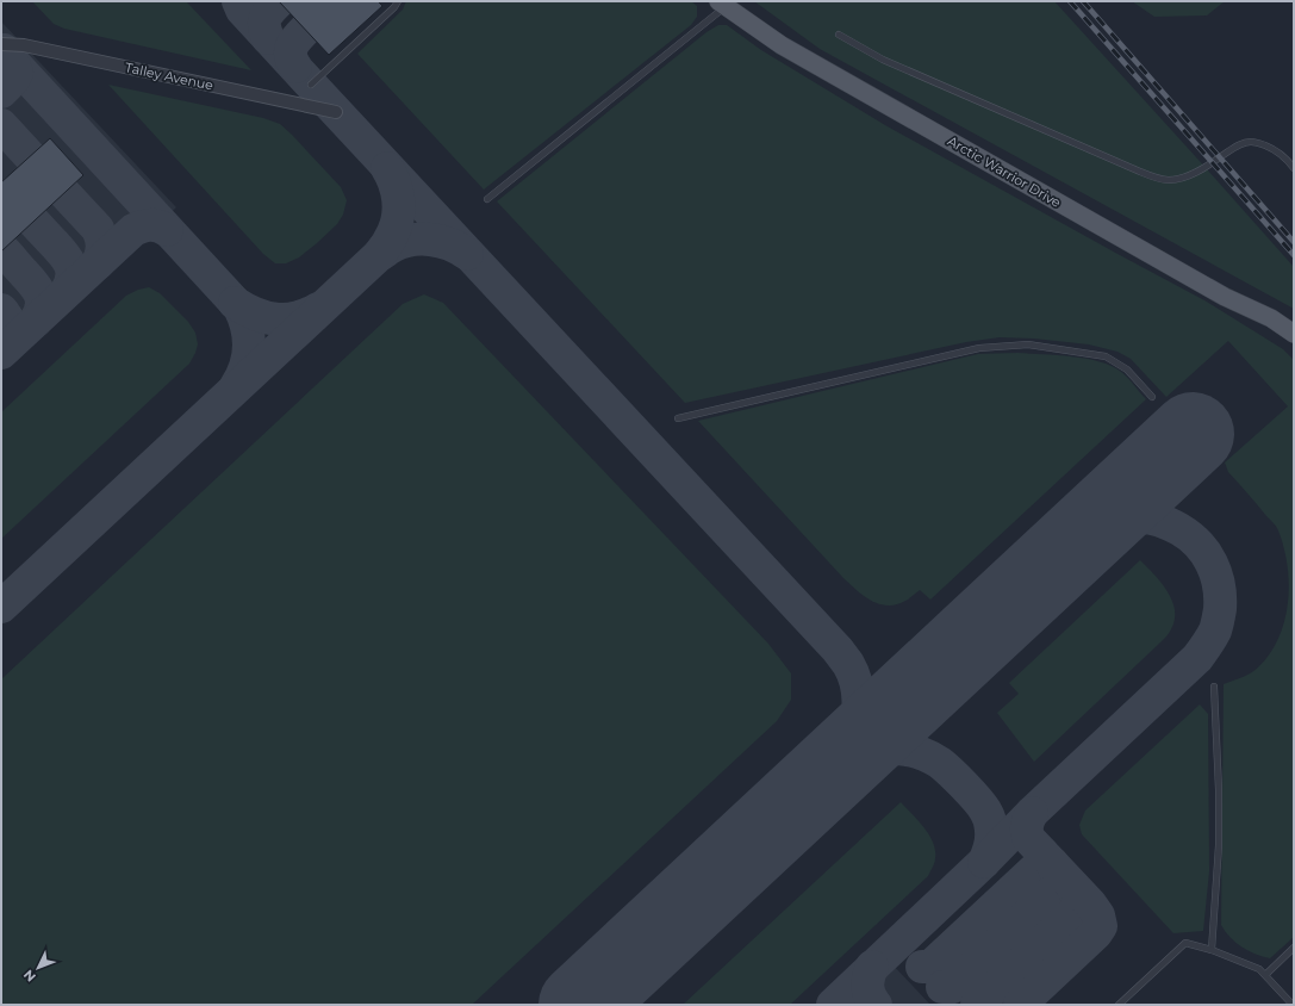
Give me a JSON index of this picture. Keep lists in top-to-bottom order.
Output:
{
  "streets": {
    "main road": ["Arctic Warrior Drive"],
    "street": ["Talley Avenue"]
  },
  "north": "bottom left"
}
